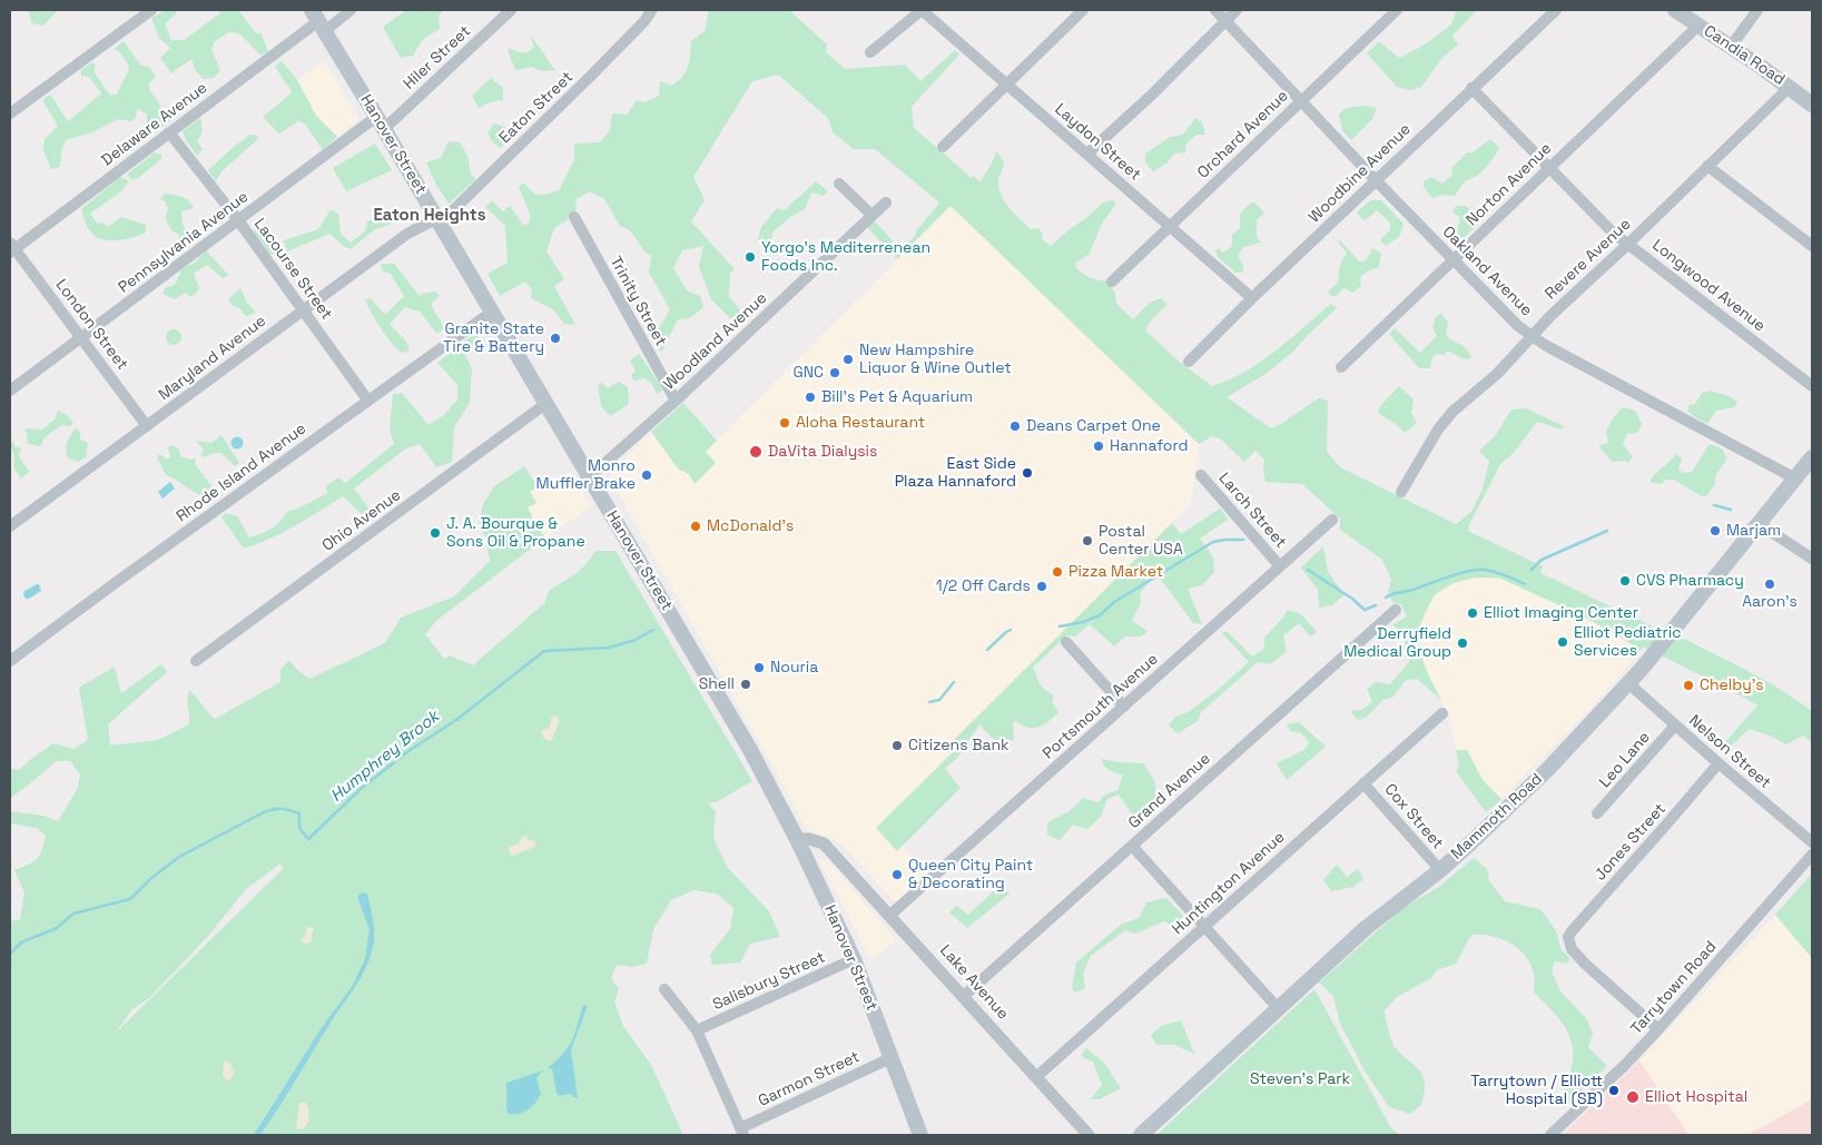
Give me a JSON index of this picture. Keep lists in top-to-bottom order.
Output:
{
  "streets": {
    "main road": ["Candia Road", "Hanover Street", "Mammoth Road"],
    "street": [
      "Hiler Street",
      "Eaton Street",
      "Delaware Avenue",
      "Orchard Avenue",
      "Laydon Street",
      "Woodbine Avenue",
      "Norton Avenue",
      "Pennsylvania Avenue",
      "Revere Avenue",
      "Lacourse Street",
      "Oakland Avenue",
      "Longwood Avenue",
      "Trinity Street",
      "London Street",
      "Woodland Avenue",
      "Maryland Avenue",
      "Rhode Island Avenue",
      "Larch Street",
      "Ohio Avenue",
      "Portsmouth Avenue",
      "Nelson Street",
      "Leo Lane",
      "Grand Avenue",
      "Cox Street",
      "Jones Street",
      "Huntington Avenue",
      "Salisbury Street",
      "Lake Avenue",
      "Tarrytown Road",
      "Garmon Street"
    ]
  },
  "crossings": [
    ["Candia Road", "Norton Avenue"],
    ["Candia Road", "Revere Avenue"],
    ["Hiler Street", "Hanover Street"],
    ["Hiler Street", "Pennsylvania Avenue"],
    ["Eaton Street", "Hanover Street"],
    ["Eaton Street", "Maryland Avenue"],
    ["Delaware Avenue", "Hanover Street"],
    ["Delaware Avenue", "Lacourse Street"],
    ["Delaware Avenue", "London Street"],
    ["Orchard Avenue", "Laydon Street"],
    ["Orchard Avenue", "Oakland Avenue"],
    ["Laydon Street", "Woodbine Avenue"],
    ["Hanover Street", "Pennsylvania Avenue"],
    ["Hanover Street", "Woodland Avenue"],
    ["Hanover Street", "Maryland Avenue"],
    ["Hanover Street", "Rhode Island Avenue"],
    ["Hanover Street", "Ohio Avenue"],
    ["Hanover Street", "Salisbury Street"],
    ["Hanover Street", "Lake Avenue"],
    ["Hanover Street", "Garmon Street"],
    ["Woodbine Avenue", "Oakland Avenue"],
    ["Woodbine Avenue", "Longwood Avenue"],
    ["Norton Avenue", "Oakland Avenue"],
    ["Norton Avenue", "Longwood Avenue"],
    ["Pennsylvania Avenue", "Lacourse Street"],
    ["Pennsylvania Avenue", "London Street"],
    ["Revere Avenue", "Oakland Avenue"],
    ["Revere Avenue", "Longwood Avenue"],
    ["Lacourse Street", "Maryland Avenue"],
    ["Lacourse Street", "Rhode Island Avenue"],
    ["Oakland Avenue", "Mammoth Road"],
    ["Trinity Street", "Woodland Avenue"],
    ["London Street", "Maryland Avenue"],
    ["Larch Street", "Portsmouth Avenue"],
    ["Portsmouth Avenue", "Lake Avenue"],
    ["Nelson Street", "Leo Lane"],
    ["Nelson Street", "Mammoth Road"],
    ["Nelson Street", "Jones Street"],
    ["Grand Avenue", "Lake Avenue"],
    ["Cox Street", "Mammoth Road"],
    ["Cox Street", "Huntington Avenue"],
    ["Jones Street", "Tarrytown Road"],
    ["Huntington Avenue", "Lake Avenue"]
  ],
  "districts": ["Eaton Heights"],
  "water": ["Humphrey Brook"],
  "parks": ["Steven's Park"],
  "places": [
    "Yorgo's Mediterrenean Foods Inc.",
    "Granite State Tire & Battery",
    "New Hampshire Liquor & Wine Outlet",
    "GNC",
    "Bill's Pet & Aquarium",
    "Aloha Restaurant",
    "Deans Carpet One",
    "Hannaford",
    "DaVita Dialysis",
    "East Side Plaza Hannaford",
    "Monro Muffler Brake",
    "McDonald's",
    "Marjam",
    "J. A. Bourque & Sons Oil & Propane",
    "Postal Center USA",
    "Pizza Market",
    "CVS Pharmacy",
    "Aaron's",
    "1/2 Off Cards",
    "Elliot Imaging Center",
    "Elliot Pediatric Services",
    "Derryfield Medical Group",
    "Nouria",
    "Shell",
    "Chelby's",
    "Citizens Bank",
    "Queen City Paint & Decorating",
    "Tarrytown / Elliott Hospital (SB)",
    "Elliot Hospital"
  ]
}
